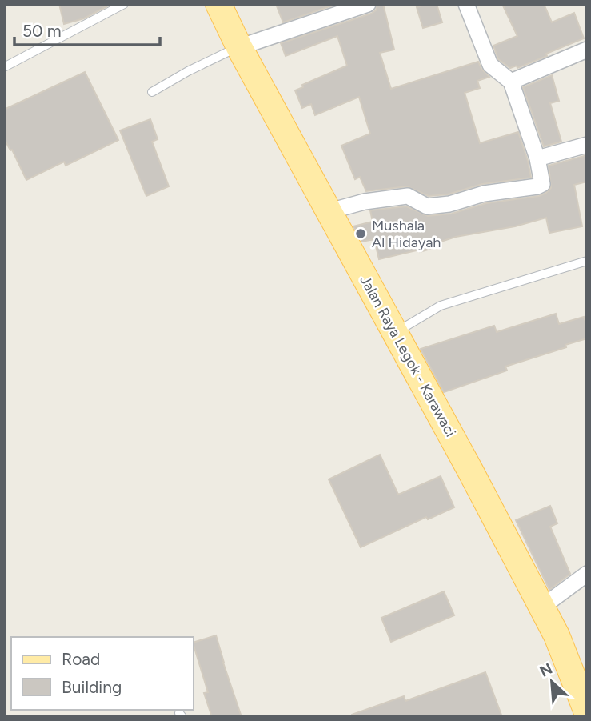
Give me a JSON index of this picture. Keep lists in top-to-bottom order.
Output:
{
  "streets": {
    "main road": ["Jalan Raya Legok - Karawaci"]
  },
  "places": ["Mushala Al Hidayah"],
  "legend": ["Road", "Building"],
  "scale_bar": "50 m",
  "north": "top left"
}
